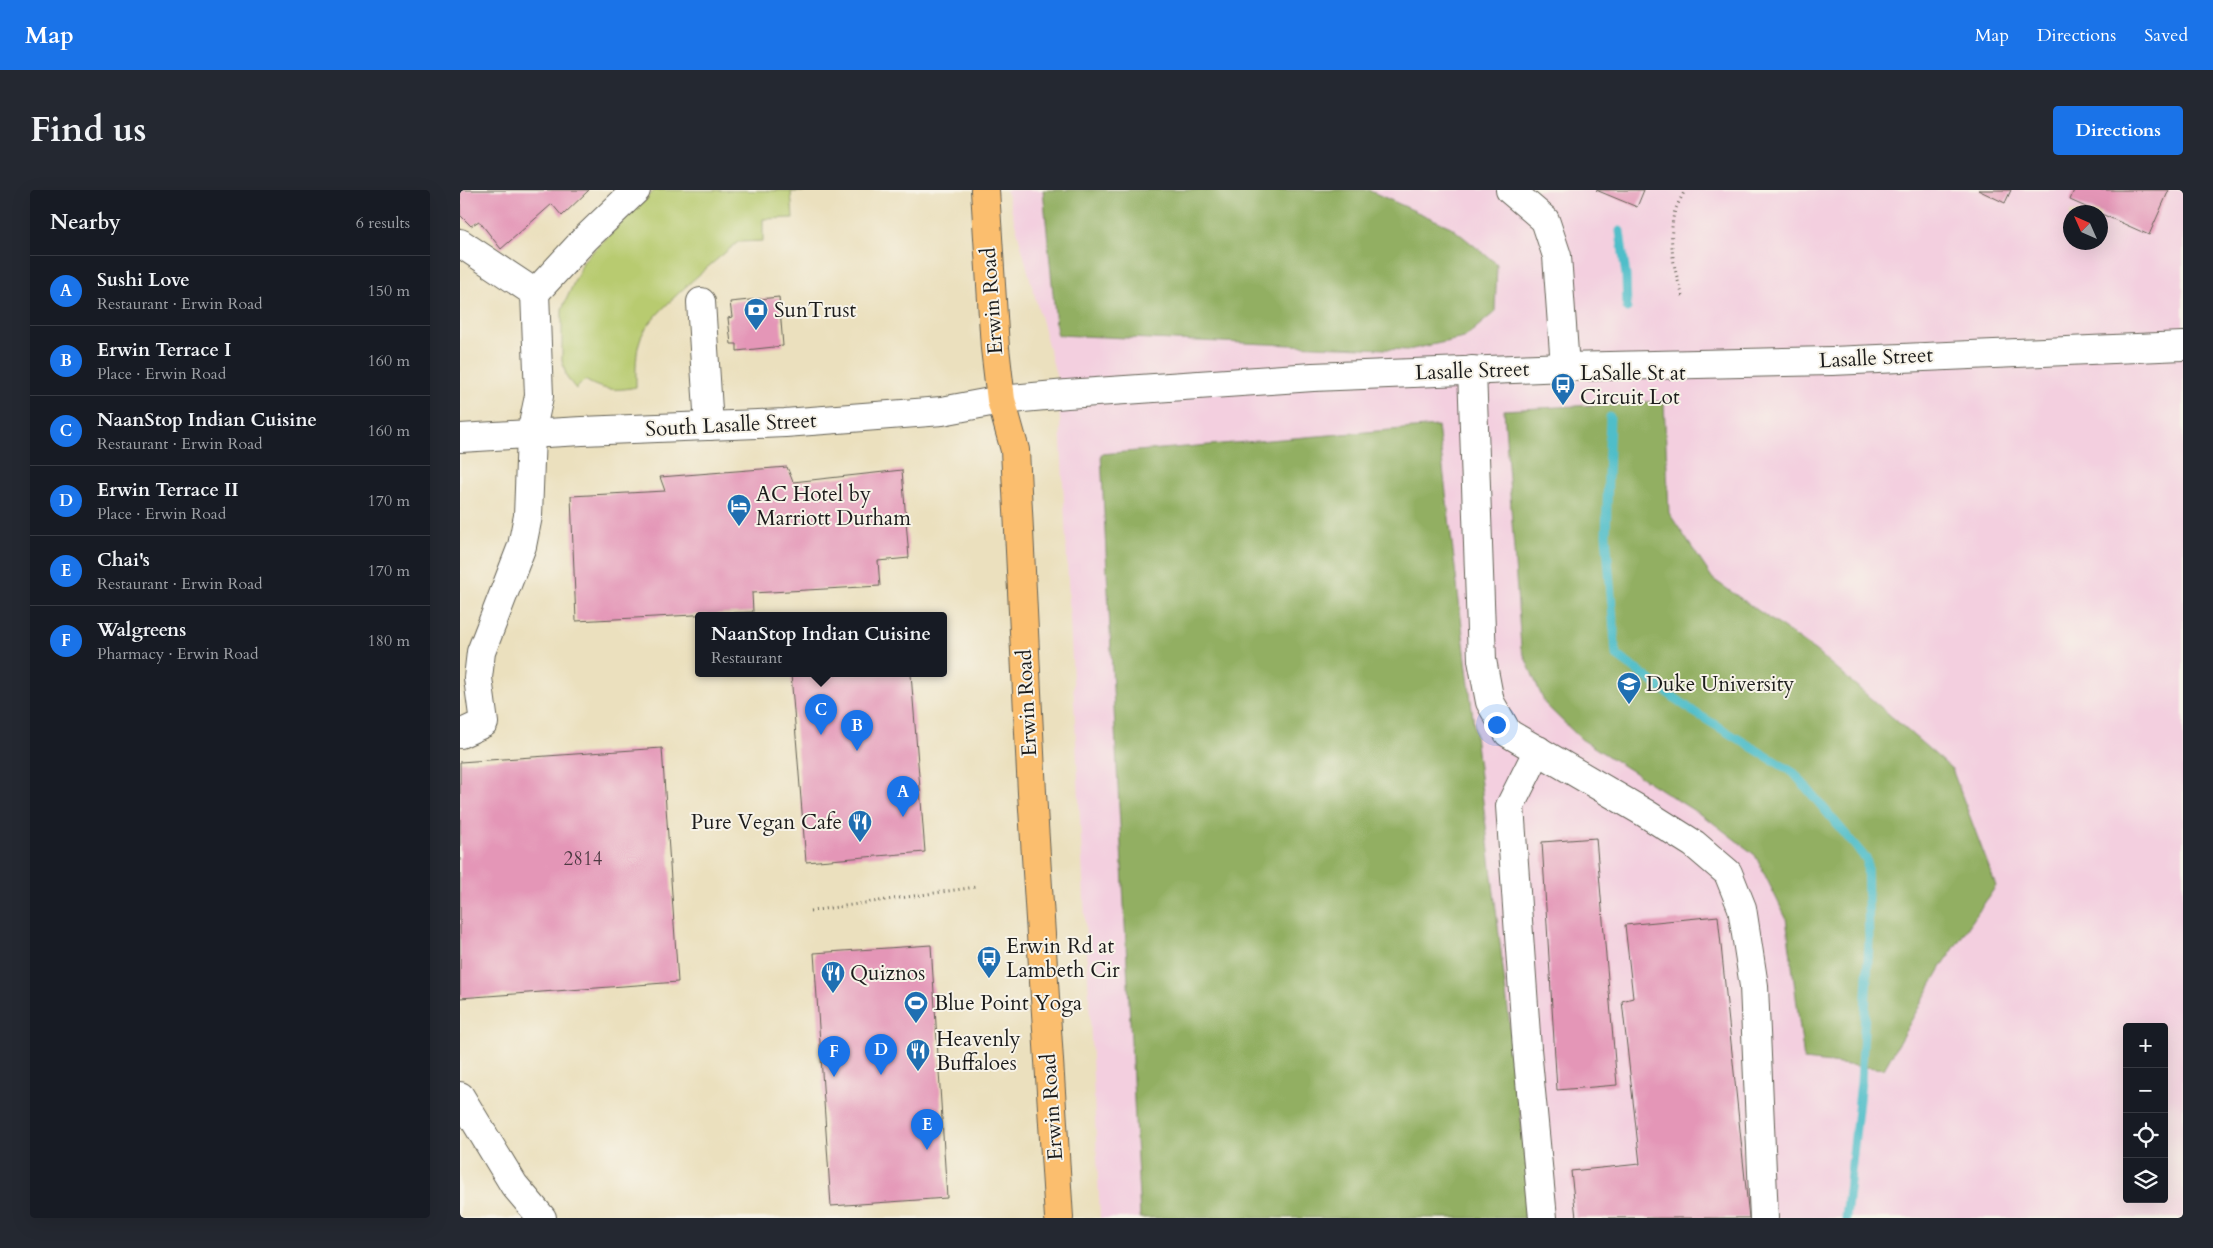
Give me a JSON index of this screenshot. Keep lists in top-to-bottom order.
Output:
{
  "streets": {
    "main road": ["Erwin Road"],
    "street": ["Lasalle Street", "South Lasalle Street"]
  },
  "crossings": [
    ["Erwin Road", "Lasalle Street"],
    ["Erwin Road", "South Lasalle Street"],
    ["Lasalle Street", "South Lasalle Street"]
  ],
  "places": {
    "bank": ["SunTrust"],
    "bus stop": ["LaSalle St at Circuit Lot", "Erwin Rd at Lambeth Cir"],
    "hotel": ["AC Hotel by Marriott Durham"],
    "school or university": ["Duke University"],
    "restaurant": ["Pure Vegan Cafe", "Quiznos", "Heavenly Buffaloes"],
    "sports": ["Blue Point Yoga"]
  },
  "house_numbers": ["2814"],
  "north": "top left",
  "page": {
    "header": "Map",
    "nav": ["Map", "Directions", "Saved"],
    "title": "Find us",
    "buttons": "Directions",
    "heading": ["Nearby", "6 results"],
    "list": [
      {
        "mark": "A",
        "name": "Sushi Love",
        "note": "Restaurant · Erwin Road",
        "value": "150 m"
      },
      {
        "mark": "B",
        "name": "Erwin Terrace I",
        "note": "Place · Erwin Road",
        "value": "160 m"
      },
      {
        "mark": "C",
        "name": "NaanStop Indian Cuisine",
        "note": "Restaurant · Erwin Road",
        "value": "160 m"
      },
      {
        "mark": "D",
        "name": "Erwin Terrace II",
        "note": "Place · Erwin Road",
        "value": "170 m"
      },
      {
        "mark": "E",
        "name": "Chai's",
        "note": "Restaurant · Erwin Road",
        "value": "170 m"
      },
      {
        "mark": "F",
        "name": "Walgreens",
        "note": "Pharmacy · Erwin Road",
        "value": "180 m"
      }
    ],
    "popup": ["NaanStop Indian Cuisine", "Restaurant"],
    "pins": [
      "C",
      "B",
      "A",
      "D",
      "F",
      "E"
    ],
    "map_buttons": ["+", "−"]
  }
}
